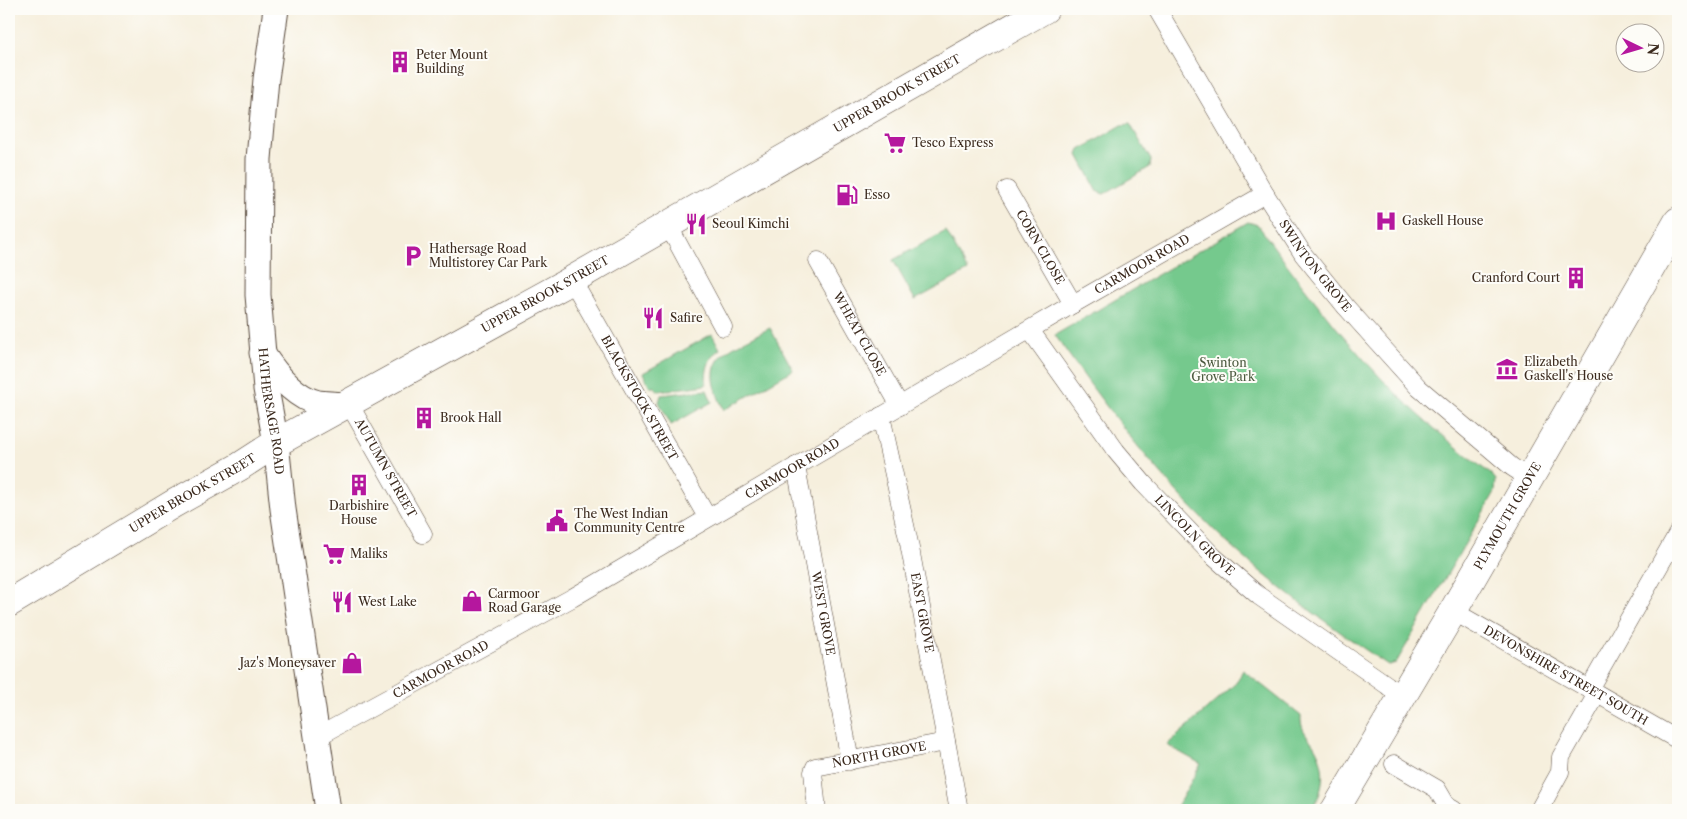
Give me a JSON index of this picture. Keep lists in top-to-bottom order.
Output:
{
  "streets": {
    "main road": ["UPPER BROOK STREET", "PLYMOUTH GROVE"],
    "street": [
      "CORN CLOSE",
      "CARMOOR ROAD",
      "SWINTON GROVE",
      "WHEAT CLOSE",
      "BLACKSTOCK STREET",
      "HATHERSAGE ROAD",
      "AUTUMN STREET",
      "LINCOLN GROVE",
      "WEST GROVE",
      "EAST GROVE",
      "DEVONSHIRE STREET SOUTH",
      "NORTH GROVE"
    ]
  },
  "crossings": [
    ["UPPER BROOK STREET", "BLACKSTOCK STREET"],
    ["UPPER BROOK STREET", "HATHERSAGE ROAD"],
    ["UPPER BROOK STREET", "AUTUMN STREET"],
    ["CORN CLOSE", "CARMOOR ROAD"],
    ["CARMOOR ROAD", "SWINTON GROVE"],
    ["CARMOOR ROAD", "WHEAT CLOSE"],
    ["CARMOOR ROAD", "BLACKSTOCK STREET"],
    ["CARMOOR ROAD", "HATHERSAGE ROAD"],
    ["CARMOOR ROAD", "LINCOLN GROVE"],
    ["CARMOOR ROAD", "WEST GROVE"],
    ["CARMOOR ROAD", "EAST GROVE"],
    ["SWINTON GROVE", "PLYMOUTH GROVE"],
    ["PLYMOUTH GROVE", "LINCOLN GROVE"],
    ["PLYMOUTH GROVE", "DEVONSHIRE STREET SOUTH"],
    ["WEST GROVE", "NORTH GROVE"],
    ["EAST GROVE", "NORTH GROVE"]
  ],
  "parks": ["Swinton Grove Park"],
  "places": {
    "building": [
      "Peter Mount Building",
      "Cranford Court",
      "Brook Hall",
      "Darbishire House"
    ],
    "supermarket": ["Tesco Express", "Maliks"],
    "fuel station": ["Esso"],
    "hospital": ["Gaskell House"],
    "restaurant": ["Seoul Kimchi", "Safire", "West Lake"],
    "parking": ["Hathersage Road Multistorey Car Park"],
    "museum": ["Elizabeth Gaskell's House"],
    "public building": ["The West Indian Community Centre"],
    "shop": ["Carmoor Road Garage", "Jaz's Moneysaver"]
  },
  "north": "right"
}
